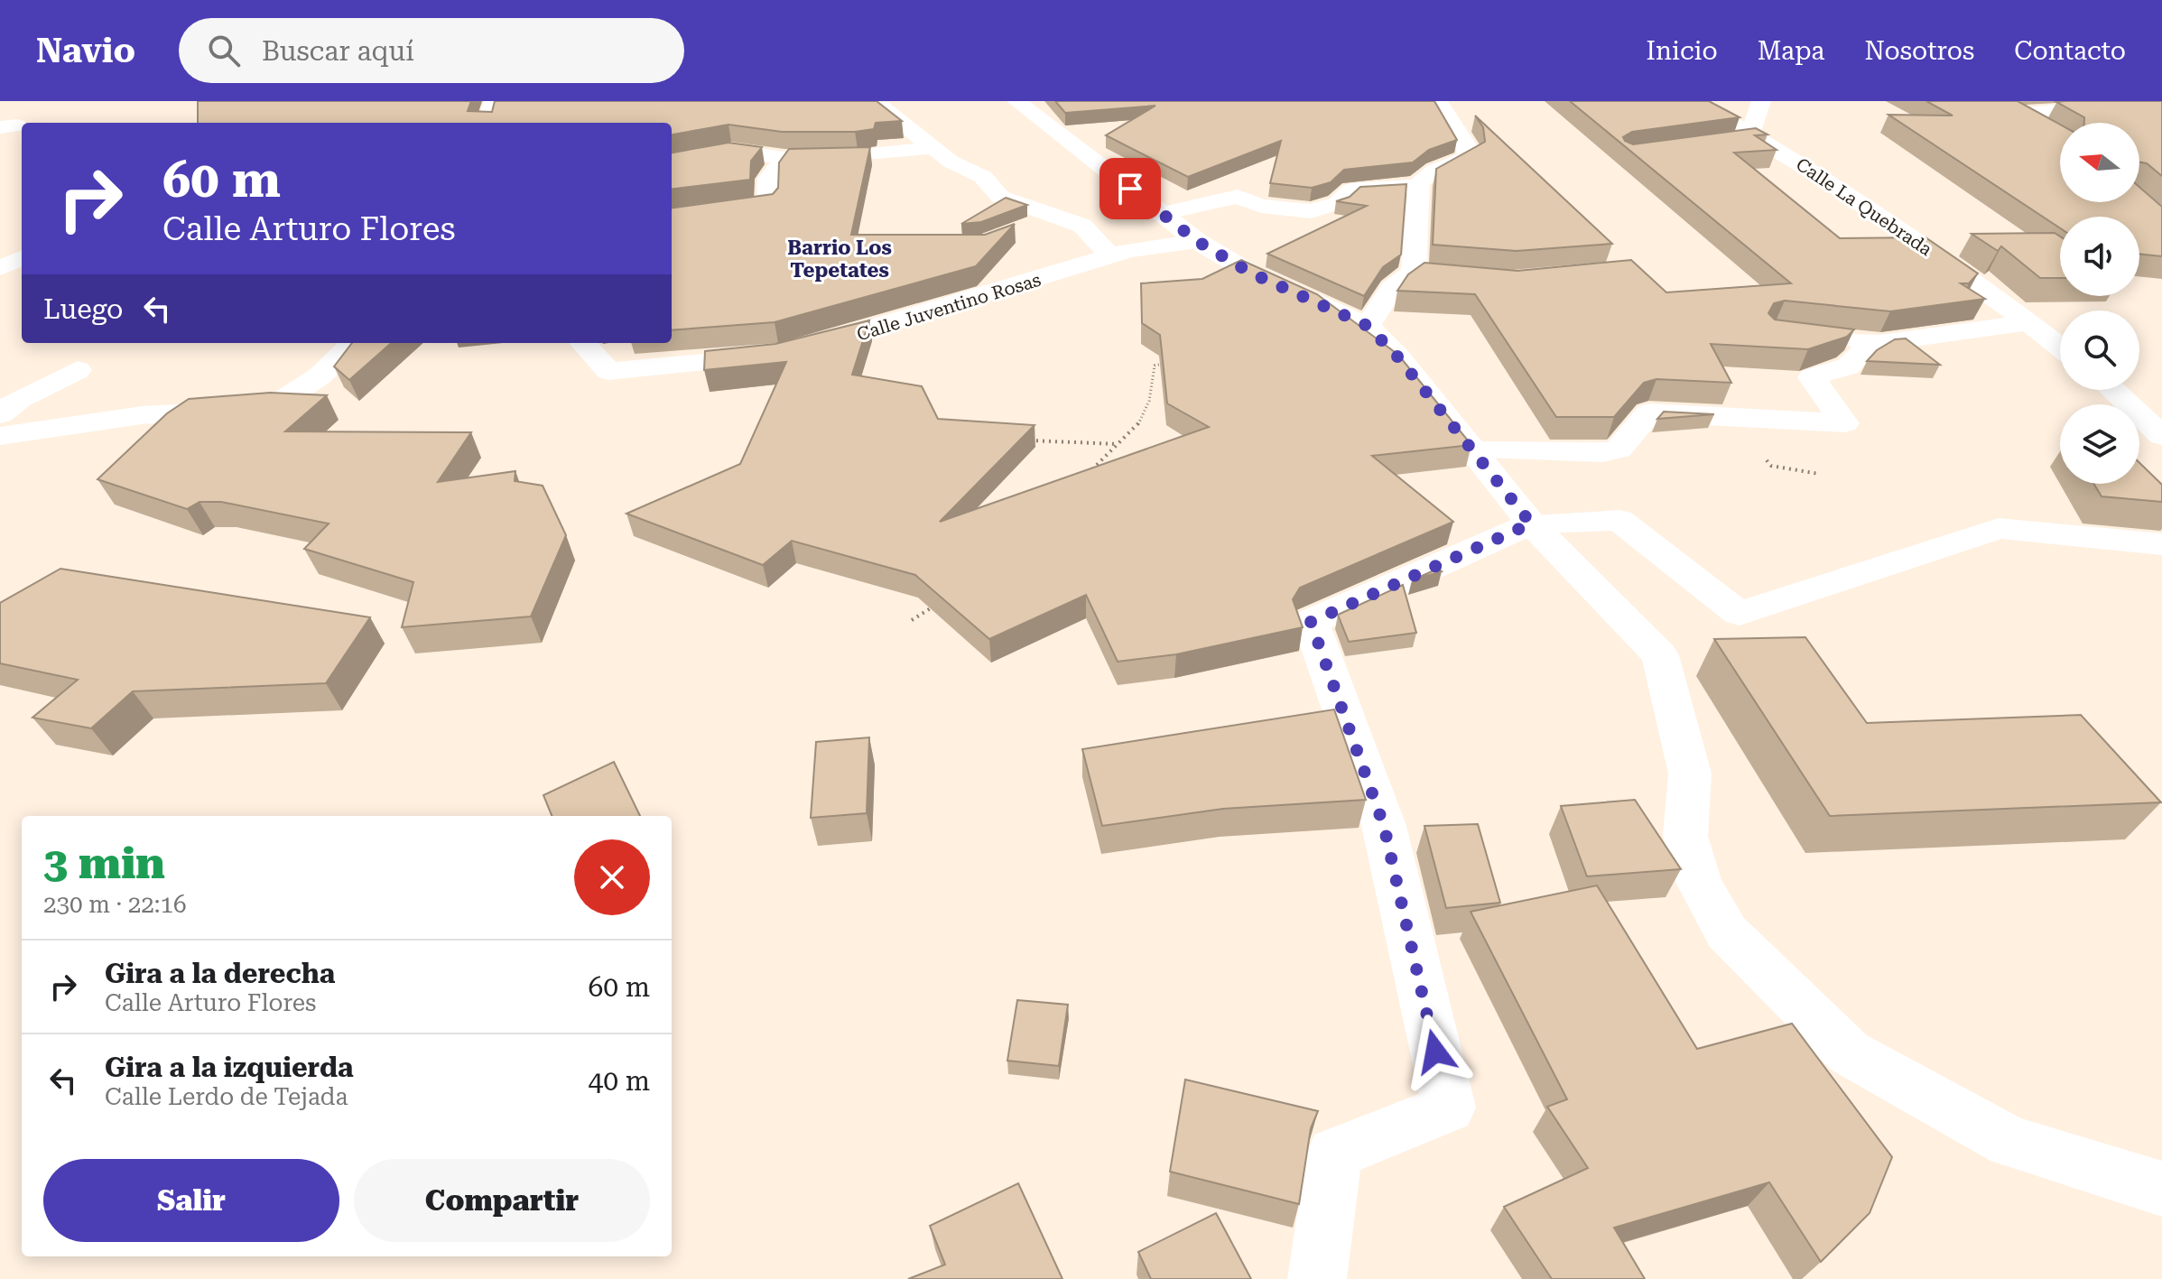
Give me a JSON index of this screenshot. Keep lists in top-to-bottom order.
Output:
{
  "streets": {
    "street": ["Calle La Quebrada", "Calle Juventino Rosas"]
  },
  "districts": ["Barrio Los Tepetates"],
  "north": "left",
  "page": {
    "header": "Navio",
    "search": "Buscar aquí",
    "nav": [
      "Inicio",
      "Mapa",
      "Nosotros",
      "Contacto"
    ],
    "turn": ["60 m", "Calle Arturo Flores"],
    "then": "Luego",
    "heading": ["3 min", "230 m · 22:16"],
    "list": [
      {
        "name": "Gira a la derecha",
        "note": "Calle Arturo Flores",
        "value": "60 m"
      },
      {
        "name": "Gira a la izquierda",
        "note": "Calle Lerdo de Tejada",
        "value": "40 m"
      }
    ],
    "buttons": ["Salir", "Compartir"]
  }
}
